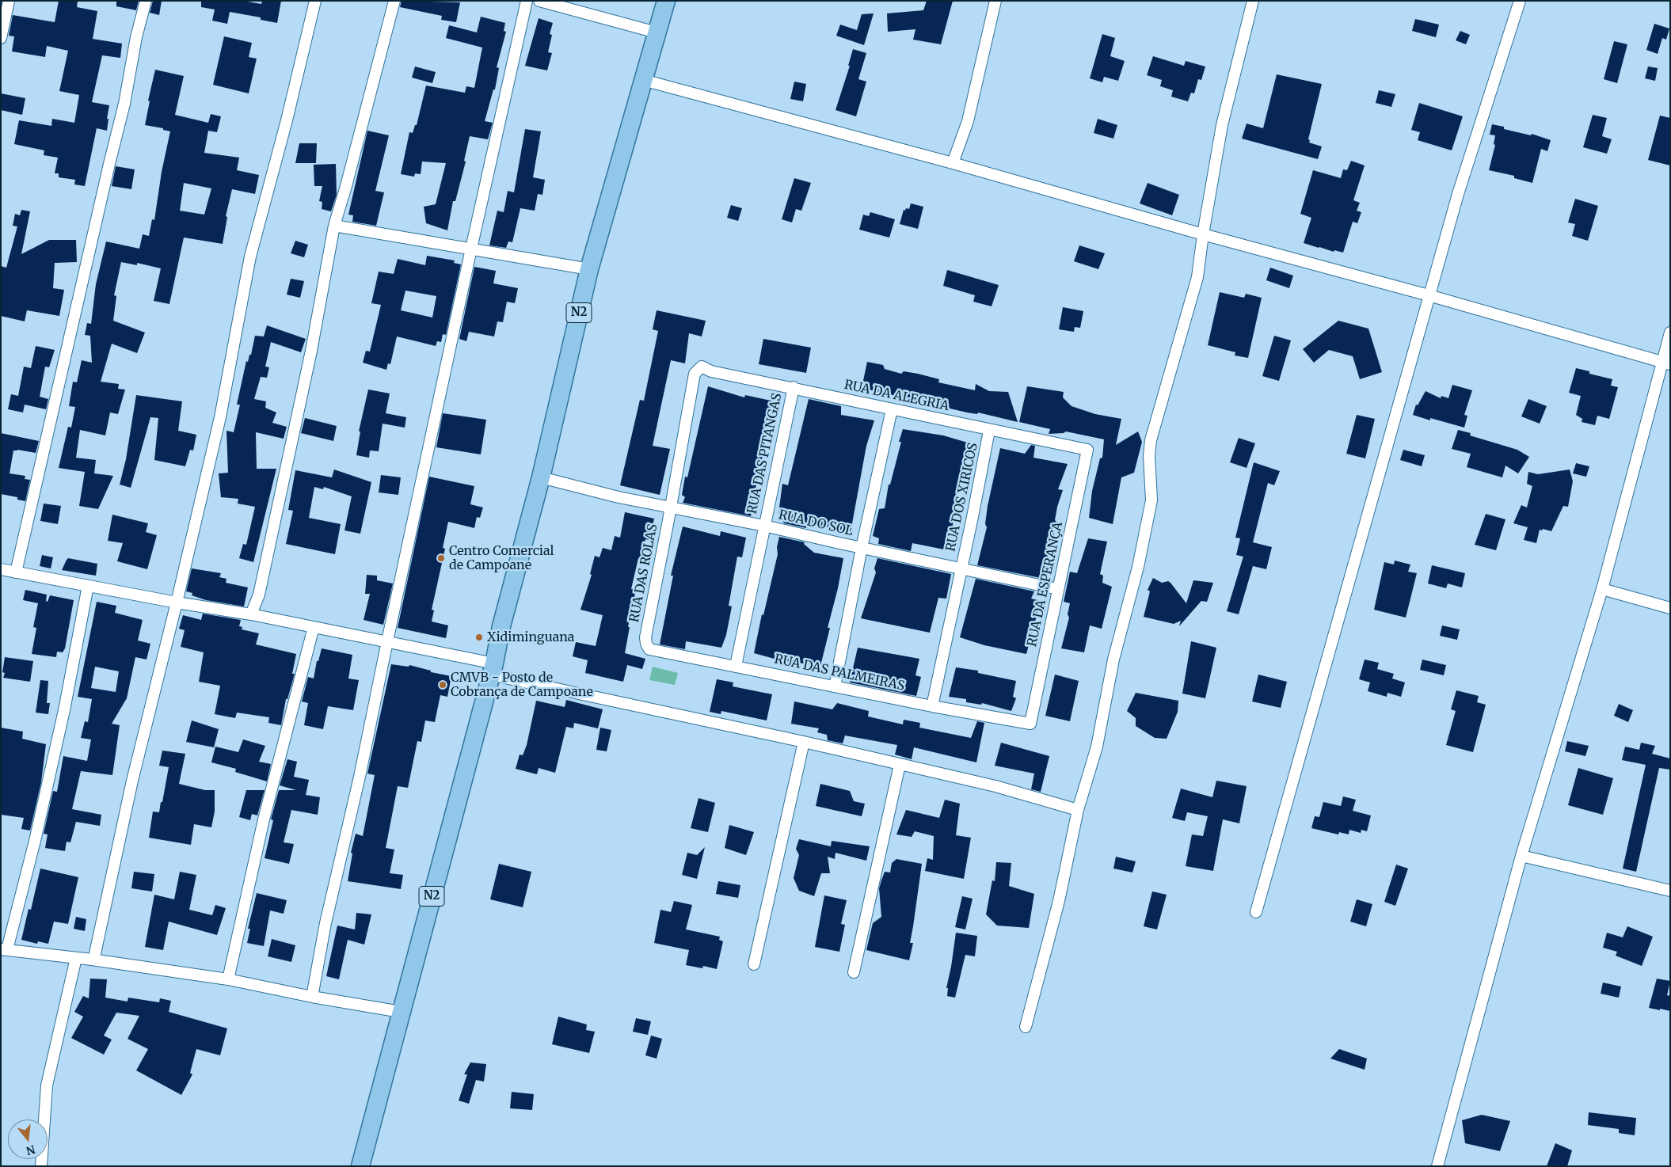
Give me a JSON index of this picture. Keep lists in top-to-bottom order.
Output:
{
  "streets": {
    "main road": ["N2"],
    "street": [
      "RUA DA ALEGRIA",
      "RUA DAS PITANGAS",
      "RUA DOS XIRICOS",
      "RUA DO SOL",
      "RUA DAS ROLAS",
      "RUA DA ESPERANÇA",
      "RUA DAS PALMEIRAS"
    ]
  },
  "crossings": [
    ["N2", "RUA DO SOL"],
    ["RUA DA ALEGRIA", "RUA DAS PITANGAS"],
    ["RUA DA ALEGRIA", "RUA DOS XIRICOS"],
    ["RUA DA ALEGRIA", "RUA DAS ROLAS"],
    ["RUA DA ALEGRIA", "RUA DA ESPERANÇA"],
    ["RUA DAS PITANGAS", "RUA DO SOL"],
    ["RUA DAS PITANGAS", "RUA DAS PALMEIRAS"],
    ["RUA DOS XIRICOS", "RUA DO SOL"],
    ["RUA DOS XIRICOS", "RUA DAS PALMEIRAS"],
    ["RUA DO SOL", "RUA DAS ROLAS"],
    ["RUA DO SOL", "RUA DA ESPERANÇA"],
    ["RUA DAS ROLAS", "RUA DAS PALMEIRAS"],
    ["RUA DA ESPERANÇA", "RUA DAS PALMEIRAS"]
  ],
  "places": ["Centro Comercial de Campoane", "Xidiminguana", "CMVB - Posto de Cobrança de Campoane"],
  "north": "bottom"
}
